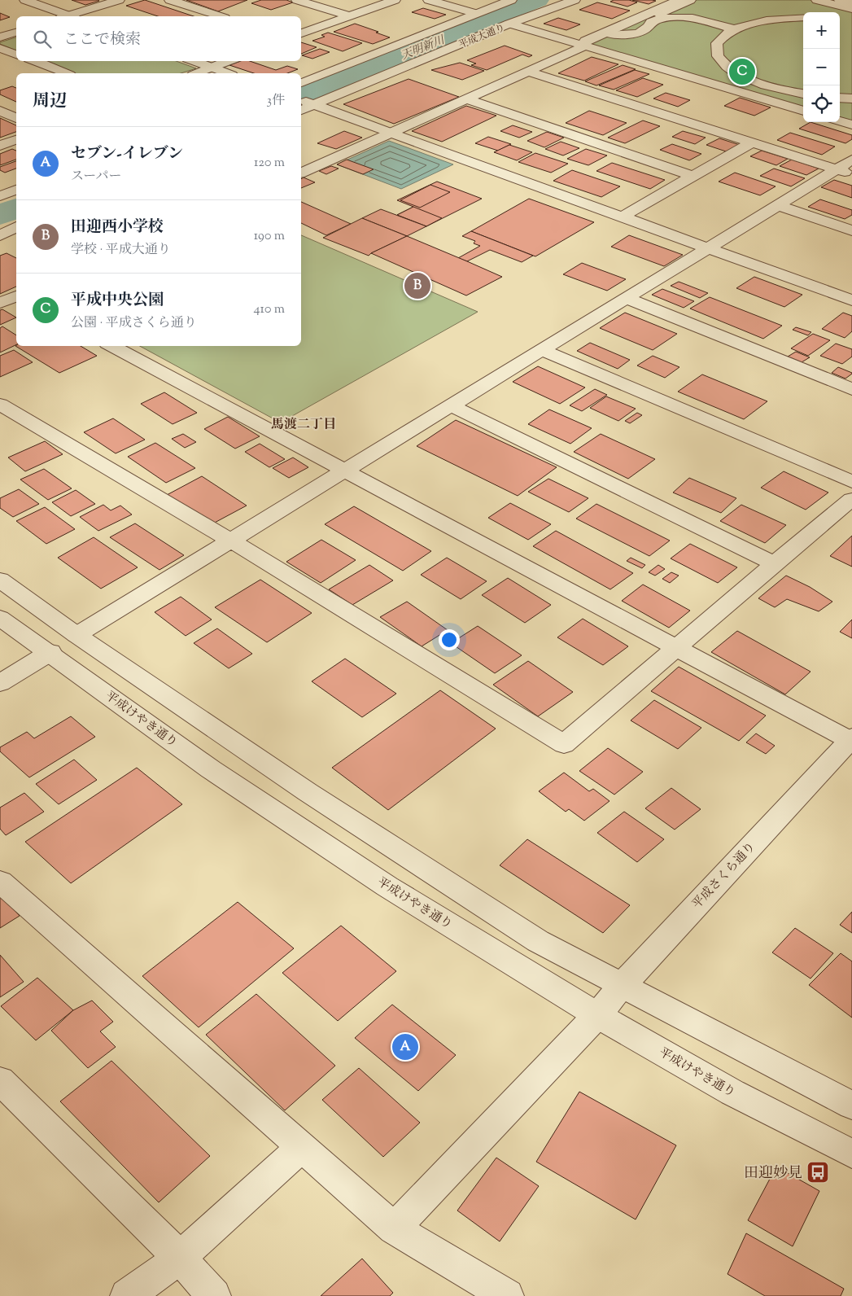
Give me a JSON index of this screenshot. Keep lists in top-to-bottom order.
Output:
{
  "streets": {
    "street": ["平成大通り", "平成けやき通り", "平成さくら通り"]
  },
  "crossings": [
    ["平成けやき通り", "平成さくら通り"]
  ],
  "districts": ["馬渡二丁目"],
  "water": ["天明新川"],
  "places": {
    "bus stop": ["田迎妙見"]
  },
  "page": {
    "map_buttons": ["+", "−"],
    "search": "ここで検索",
    "pins": ["C", "B", "A"],
    "heading": ["周辺", "3件"],
    "list": [
      {
        "mark": "A",
        "name": "セブン-イレブン",
        "note": "スーパー",
        "value": "120 m"
      },
      {
        "mark": "B",
        "name": "田迎西小学校",
        "note": "学校 · 平成大通り",
        "value": "190 m"
      },
      {
        "mark": "C",
        "name": "平成中央公園",
        "note": "公園 · 平成さくら通り",
        "value": "410 m"
      }
    ]
  }
}
